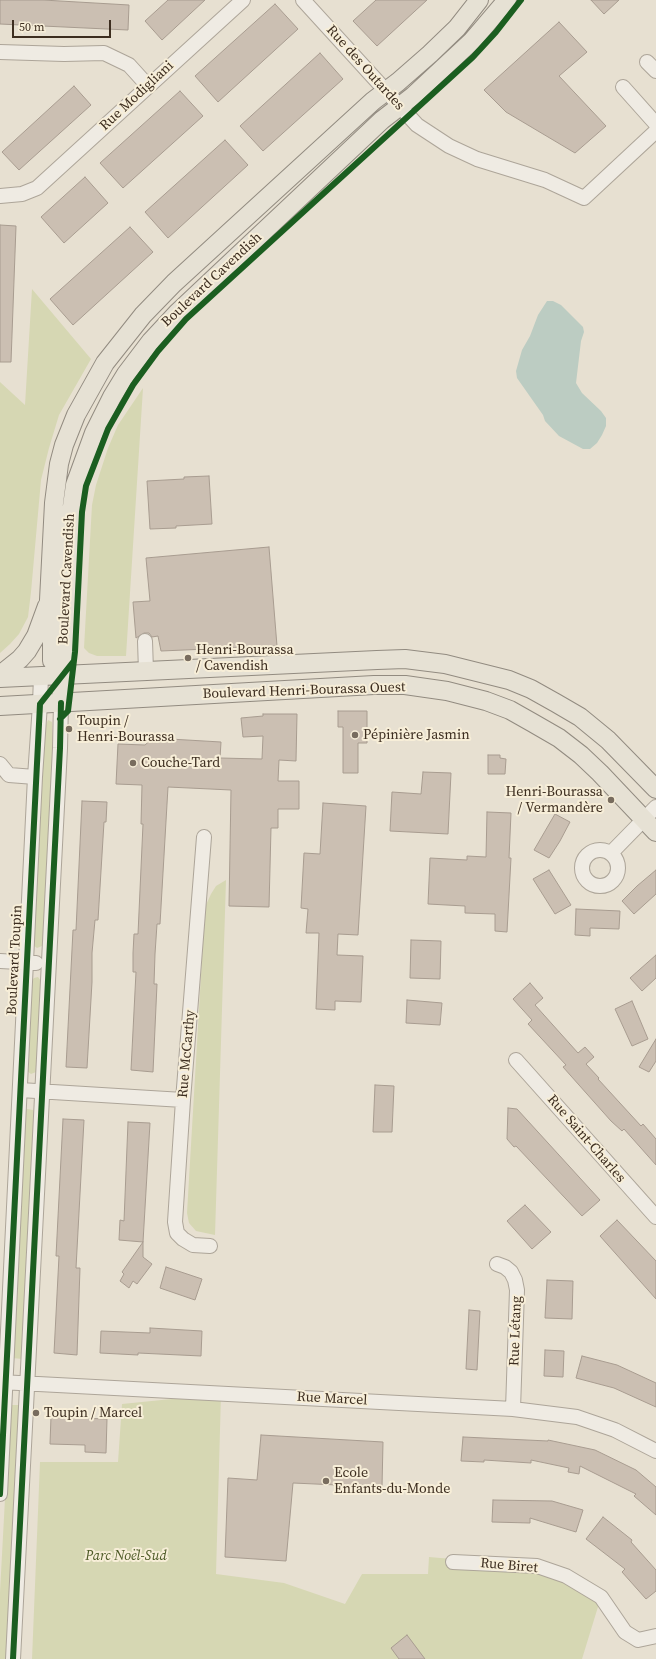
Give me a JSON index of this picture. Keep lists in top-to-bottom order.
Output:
{
  "streets": {
    "main road": ["Boulevard Cavendish", "Boulevard Henri-Bourassa Ouest"],
    "street": [
      "Rue des Outardes",
      "Rue Modigliani",
      "Boulevard Toupin",
      "Rue McCarthy",
      "Rue Saint-Charles",
      "Rue Létang",
      "Rue Marcel",
      "Rue Biret"
    ]
  },
  "crossings": [
    ["Rue des Outardes", "Boulevard Cavendish"],
    ["Boulevard Cavendish", "Boulevard Henri-Bourassa Ouest"],
    ["Boulevard Cavendish", "Boulevard Toupin"],
    ["Boulevard Henri-Bourassa Ouest", "Boulevard Toupin"],
    ["Boulevard Toupin", "Rue Marcel"],
    ["Rue Létang", "Rue Marcel"]
  ],
  "parks": ["Parc Noël-Sud"],
  "places": [
    "Henri-Bourassa / Cavendish",
    "Toupin / Henri-Bourassa",
    "Pépinière Jasmin",
    "Couche-Tard",
    "Henri-Bourassa / Vermandère",
    "Toupin / Marcel",
    "Ecole Enfants-du-Monde"
  ],
  "scale_bar": "50 m"
}
